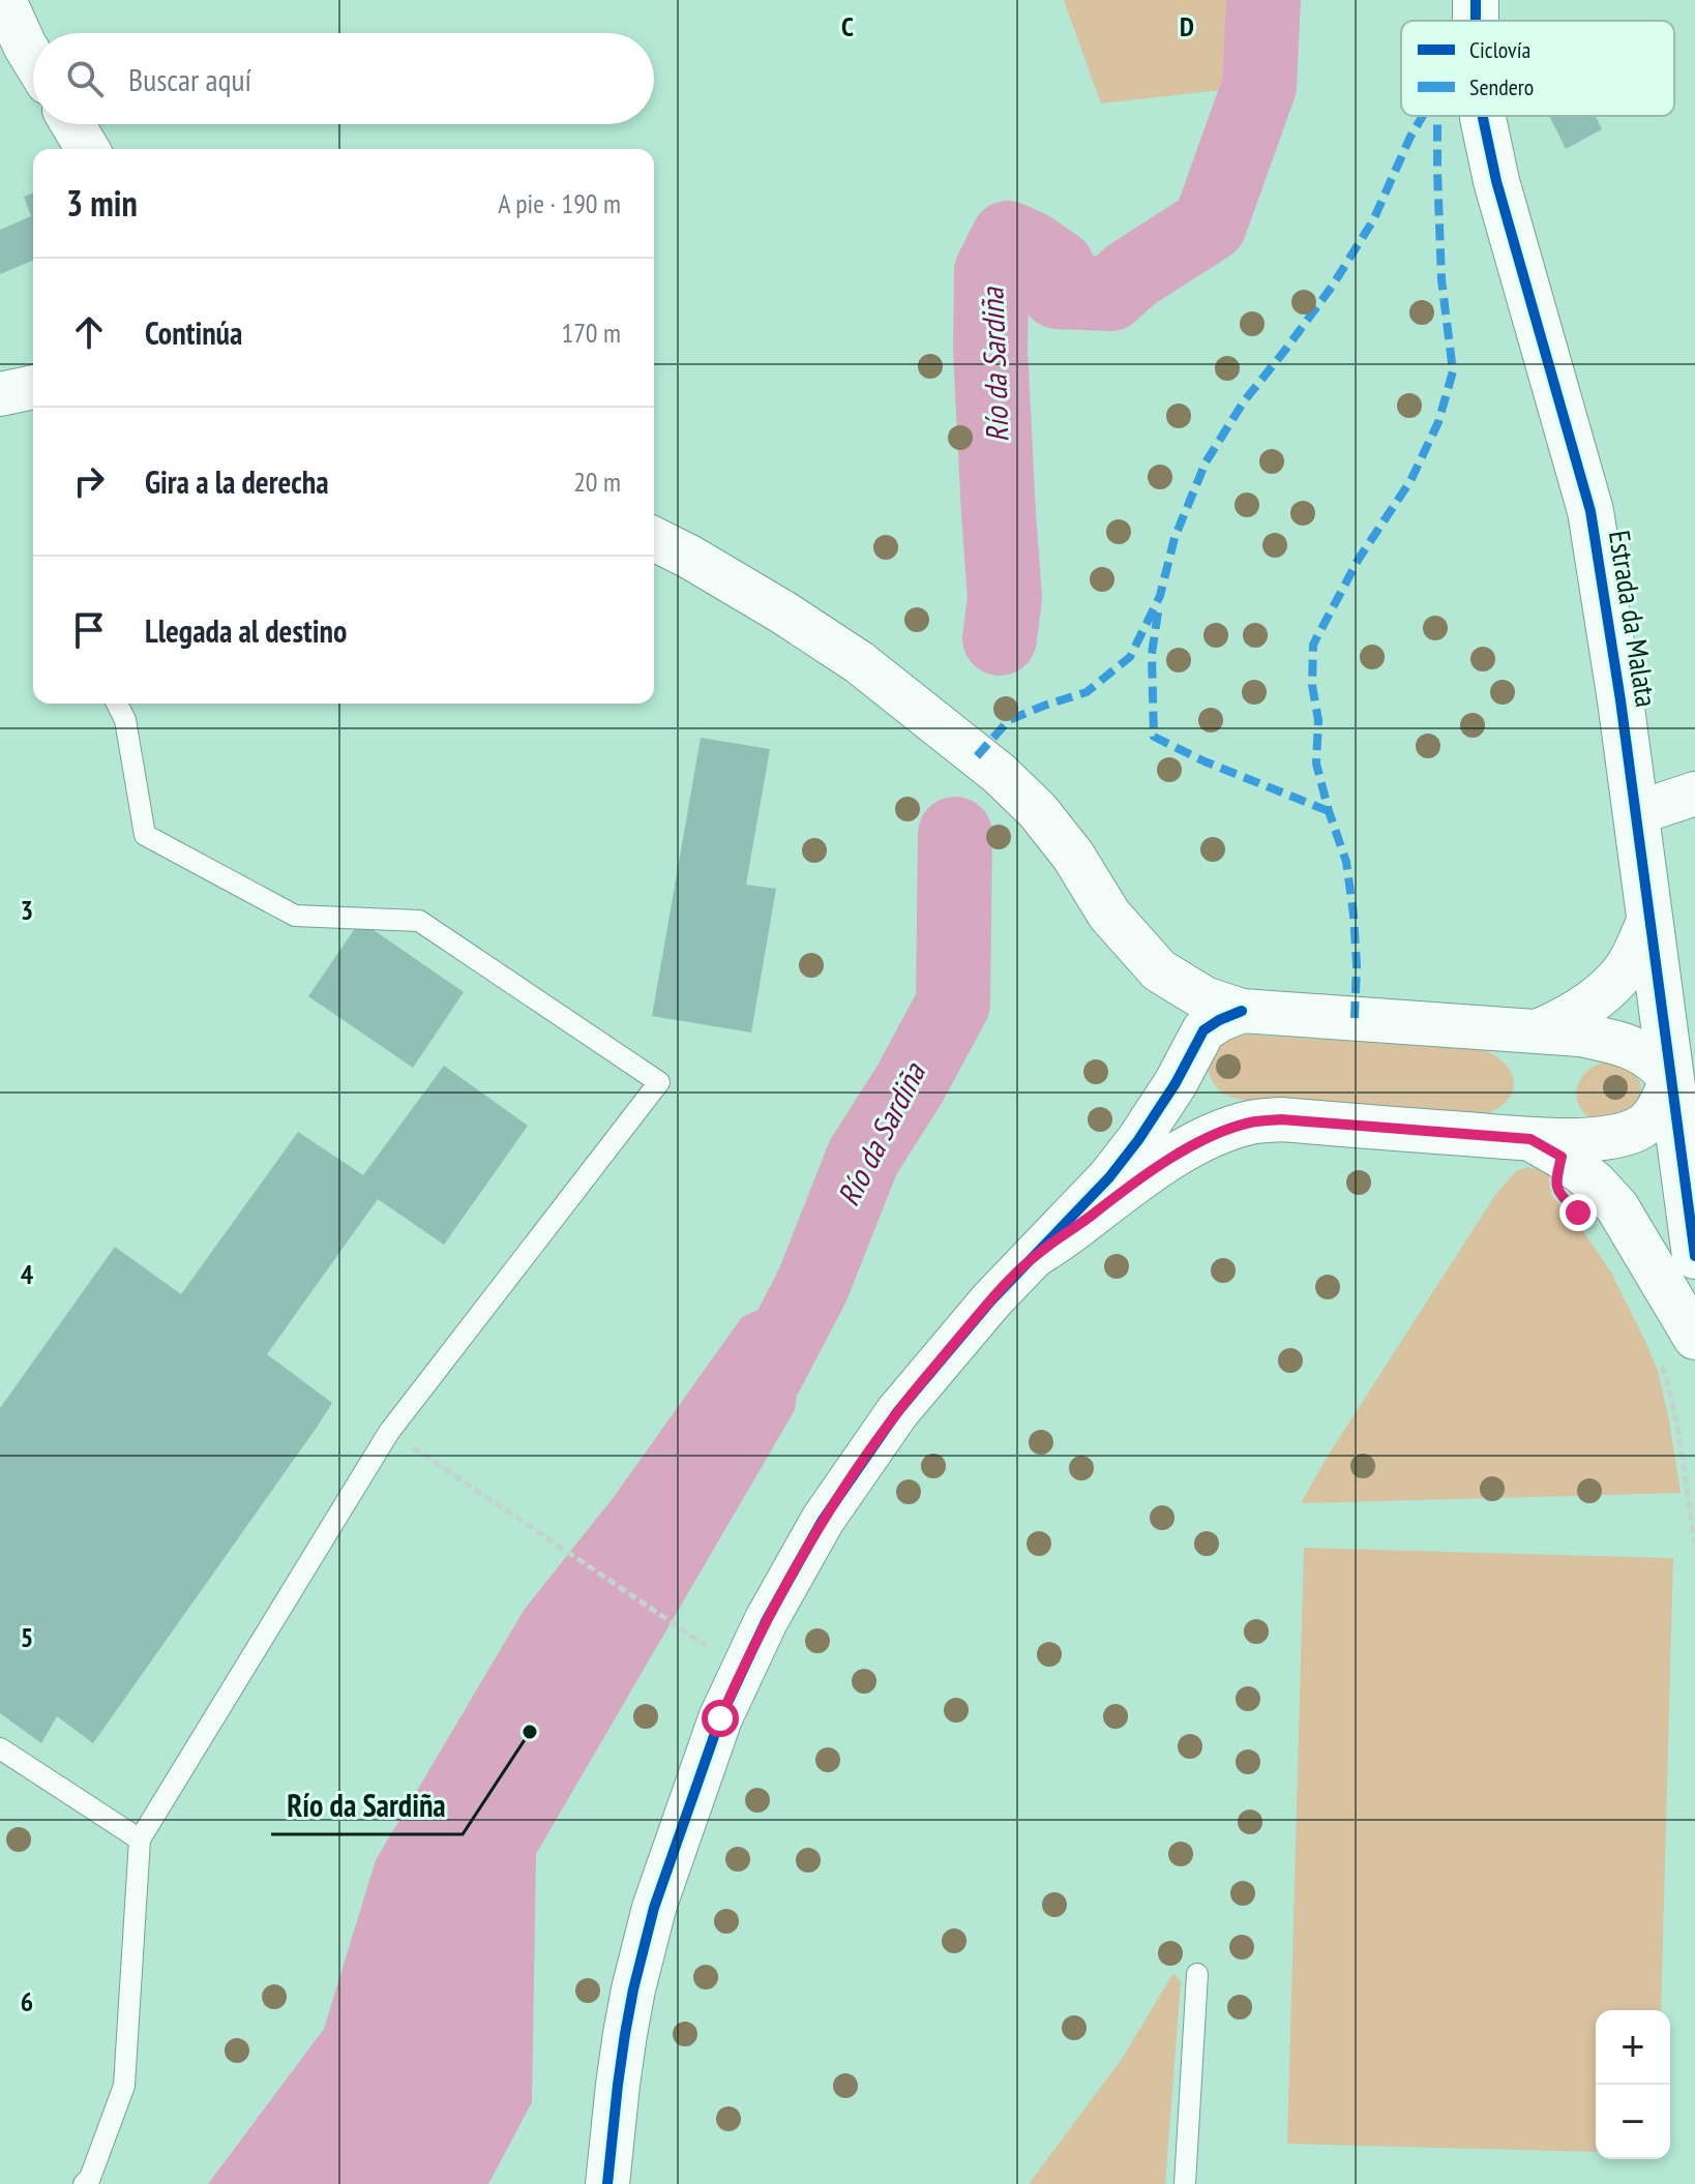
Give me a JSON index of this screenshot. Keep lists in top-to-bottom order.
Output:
{
  "streets": {
    "street": ["Estrada da Malata"]
  },
  "water": ["Río da Sardiña"],
  "places": ["Río da Sardiña"],
  "legend": ["Ciclovía", "Sendero"],
  "page": {
    "search": "Buscar aquí",
    "heading": ["3 min", "A pie · 190 m"],
    "list": [
      ["Continúa", "170 m"],
      ["Gira a la derecha", "20 m"],
      "Llegada al destino"
    ],
    "map_buttons": ["+", "−"]
  },
  "grid": {
    "columns": ["C", "D"],
    "rows": [
      "3",
      "4",
      "5",
      "6"
    ]
  }
}
